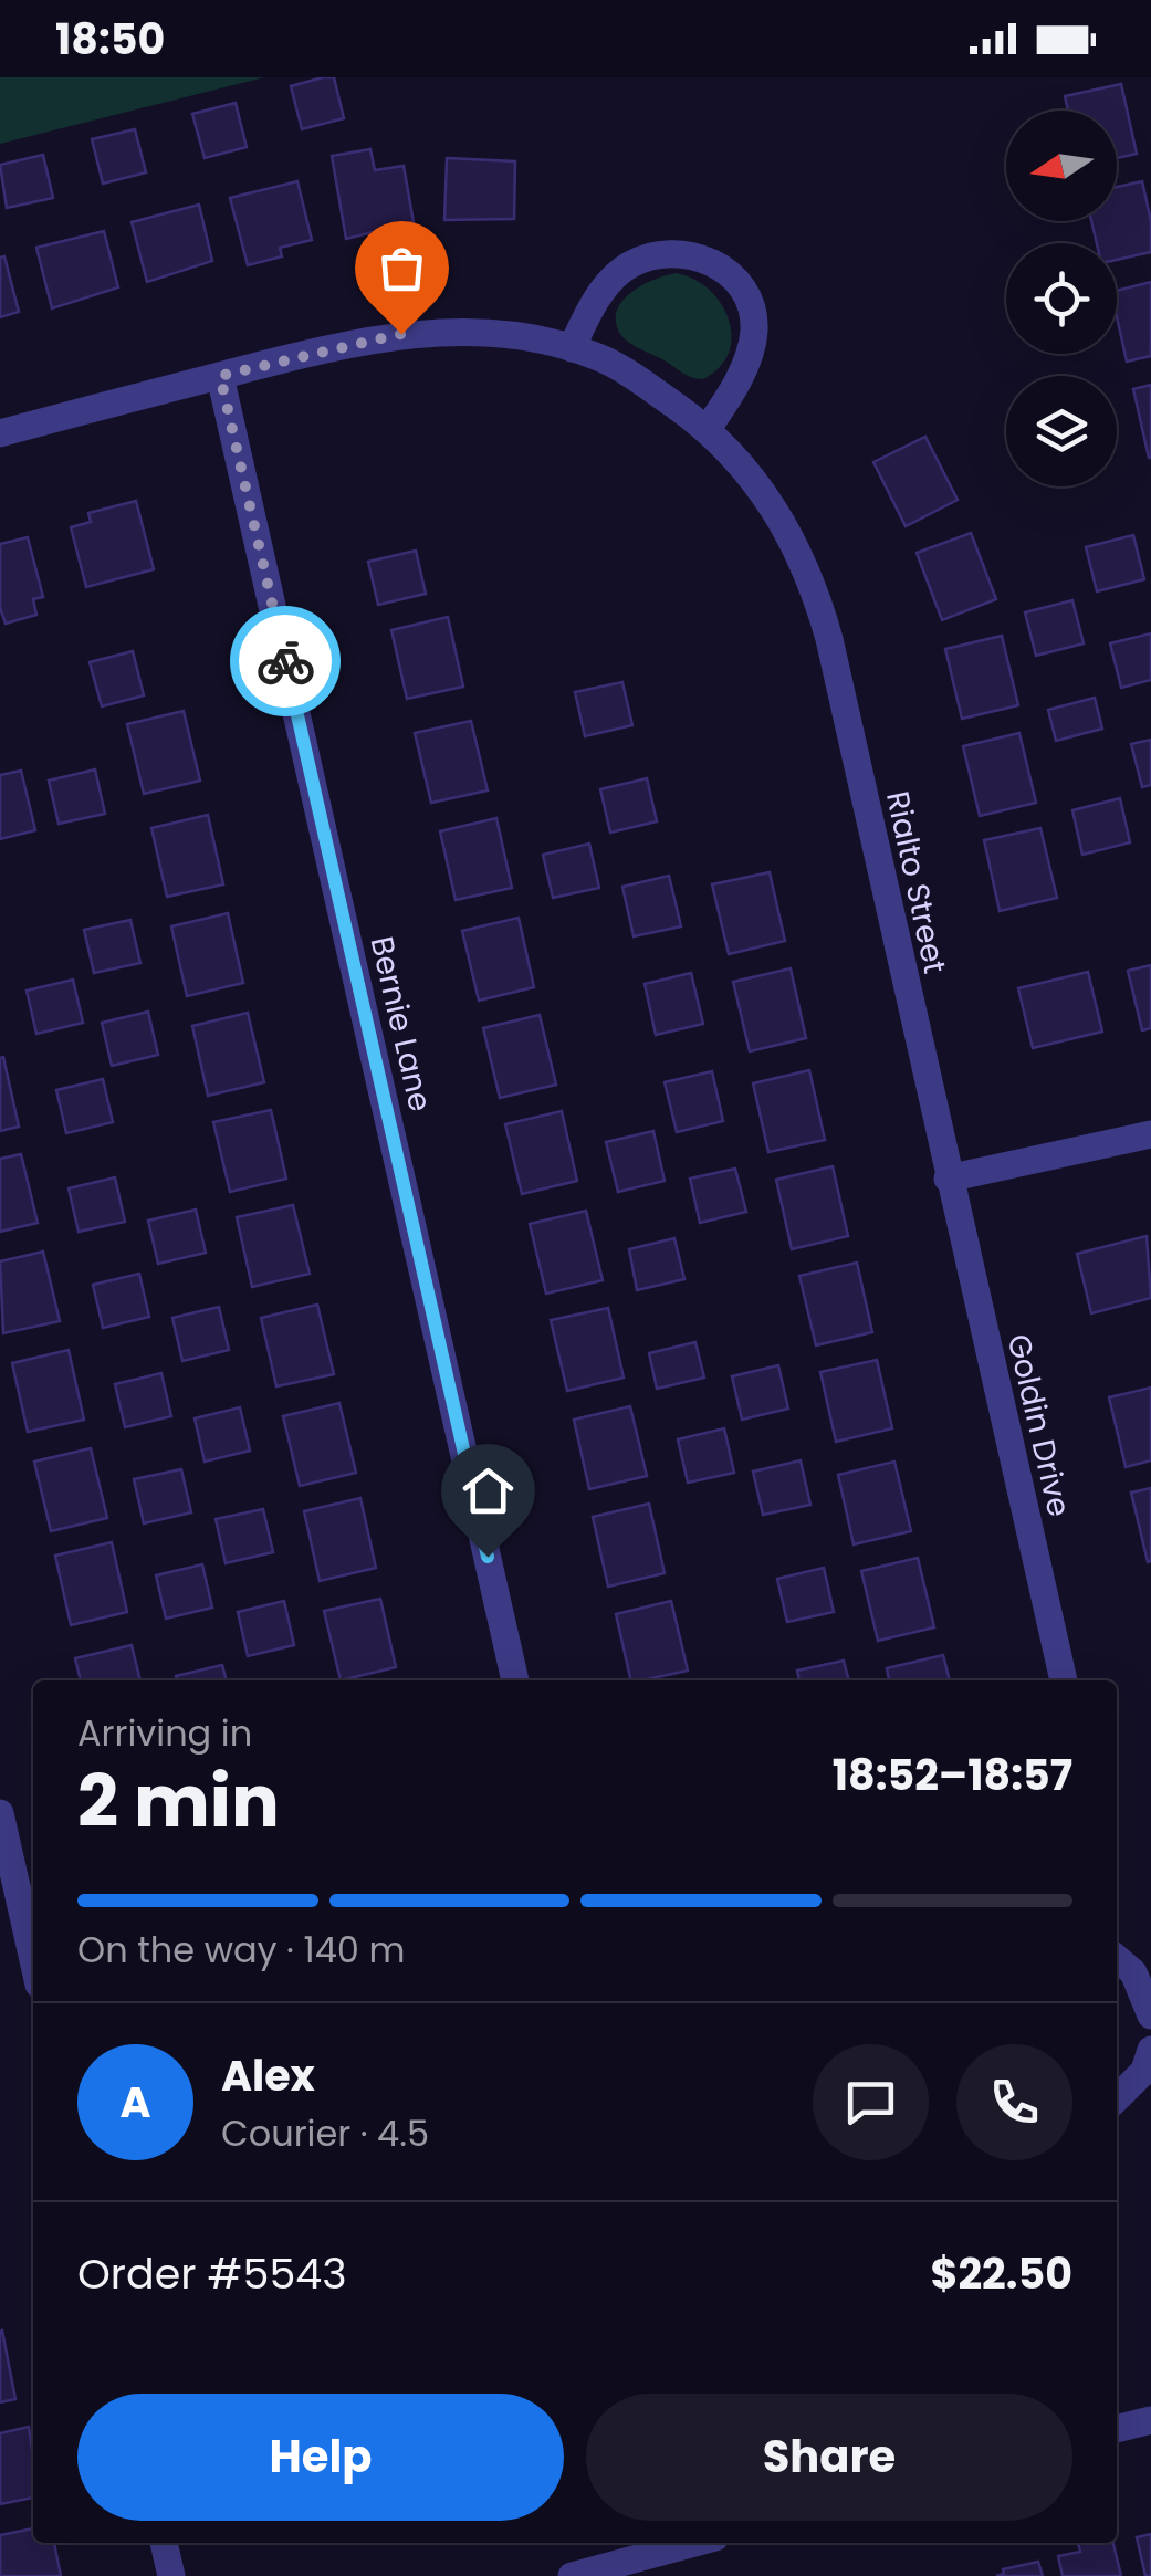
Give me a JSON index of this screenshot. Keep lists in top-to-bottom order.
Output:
{
  "streets": {
    "street": ["Rialto Street", "Bernie Lane", "Goldin Drive"]
  },
  "crossings": [
    ["Rialto Street", "Bernie Lane"],
    ["Rialto Street", "Goldin Drive"]
  ],
  "north": "left",
  "page": {
    "status": "18:50",
    "heading": ["2 min", "Arriving in", "18:52–18:57"],
    "panel": [
      "Alex",
      "Courier · 4.5",
      "Order #5543",
      "$22.50"
    ],
    "bar": "On the way · 140 m",
    "round": "A",
    "buttons": ["Help", "Share"]
  }
}
